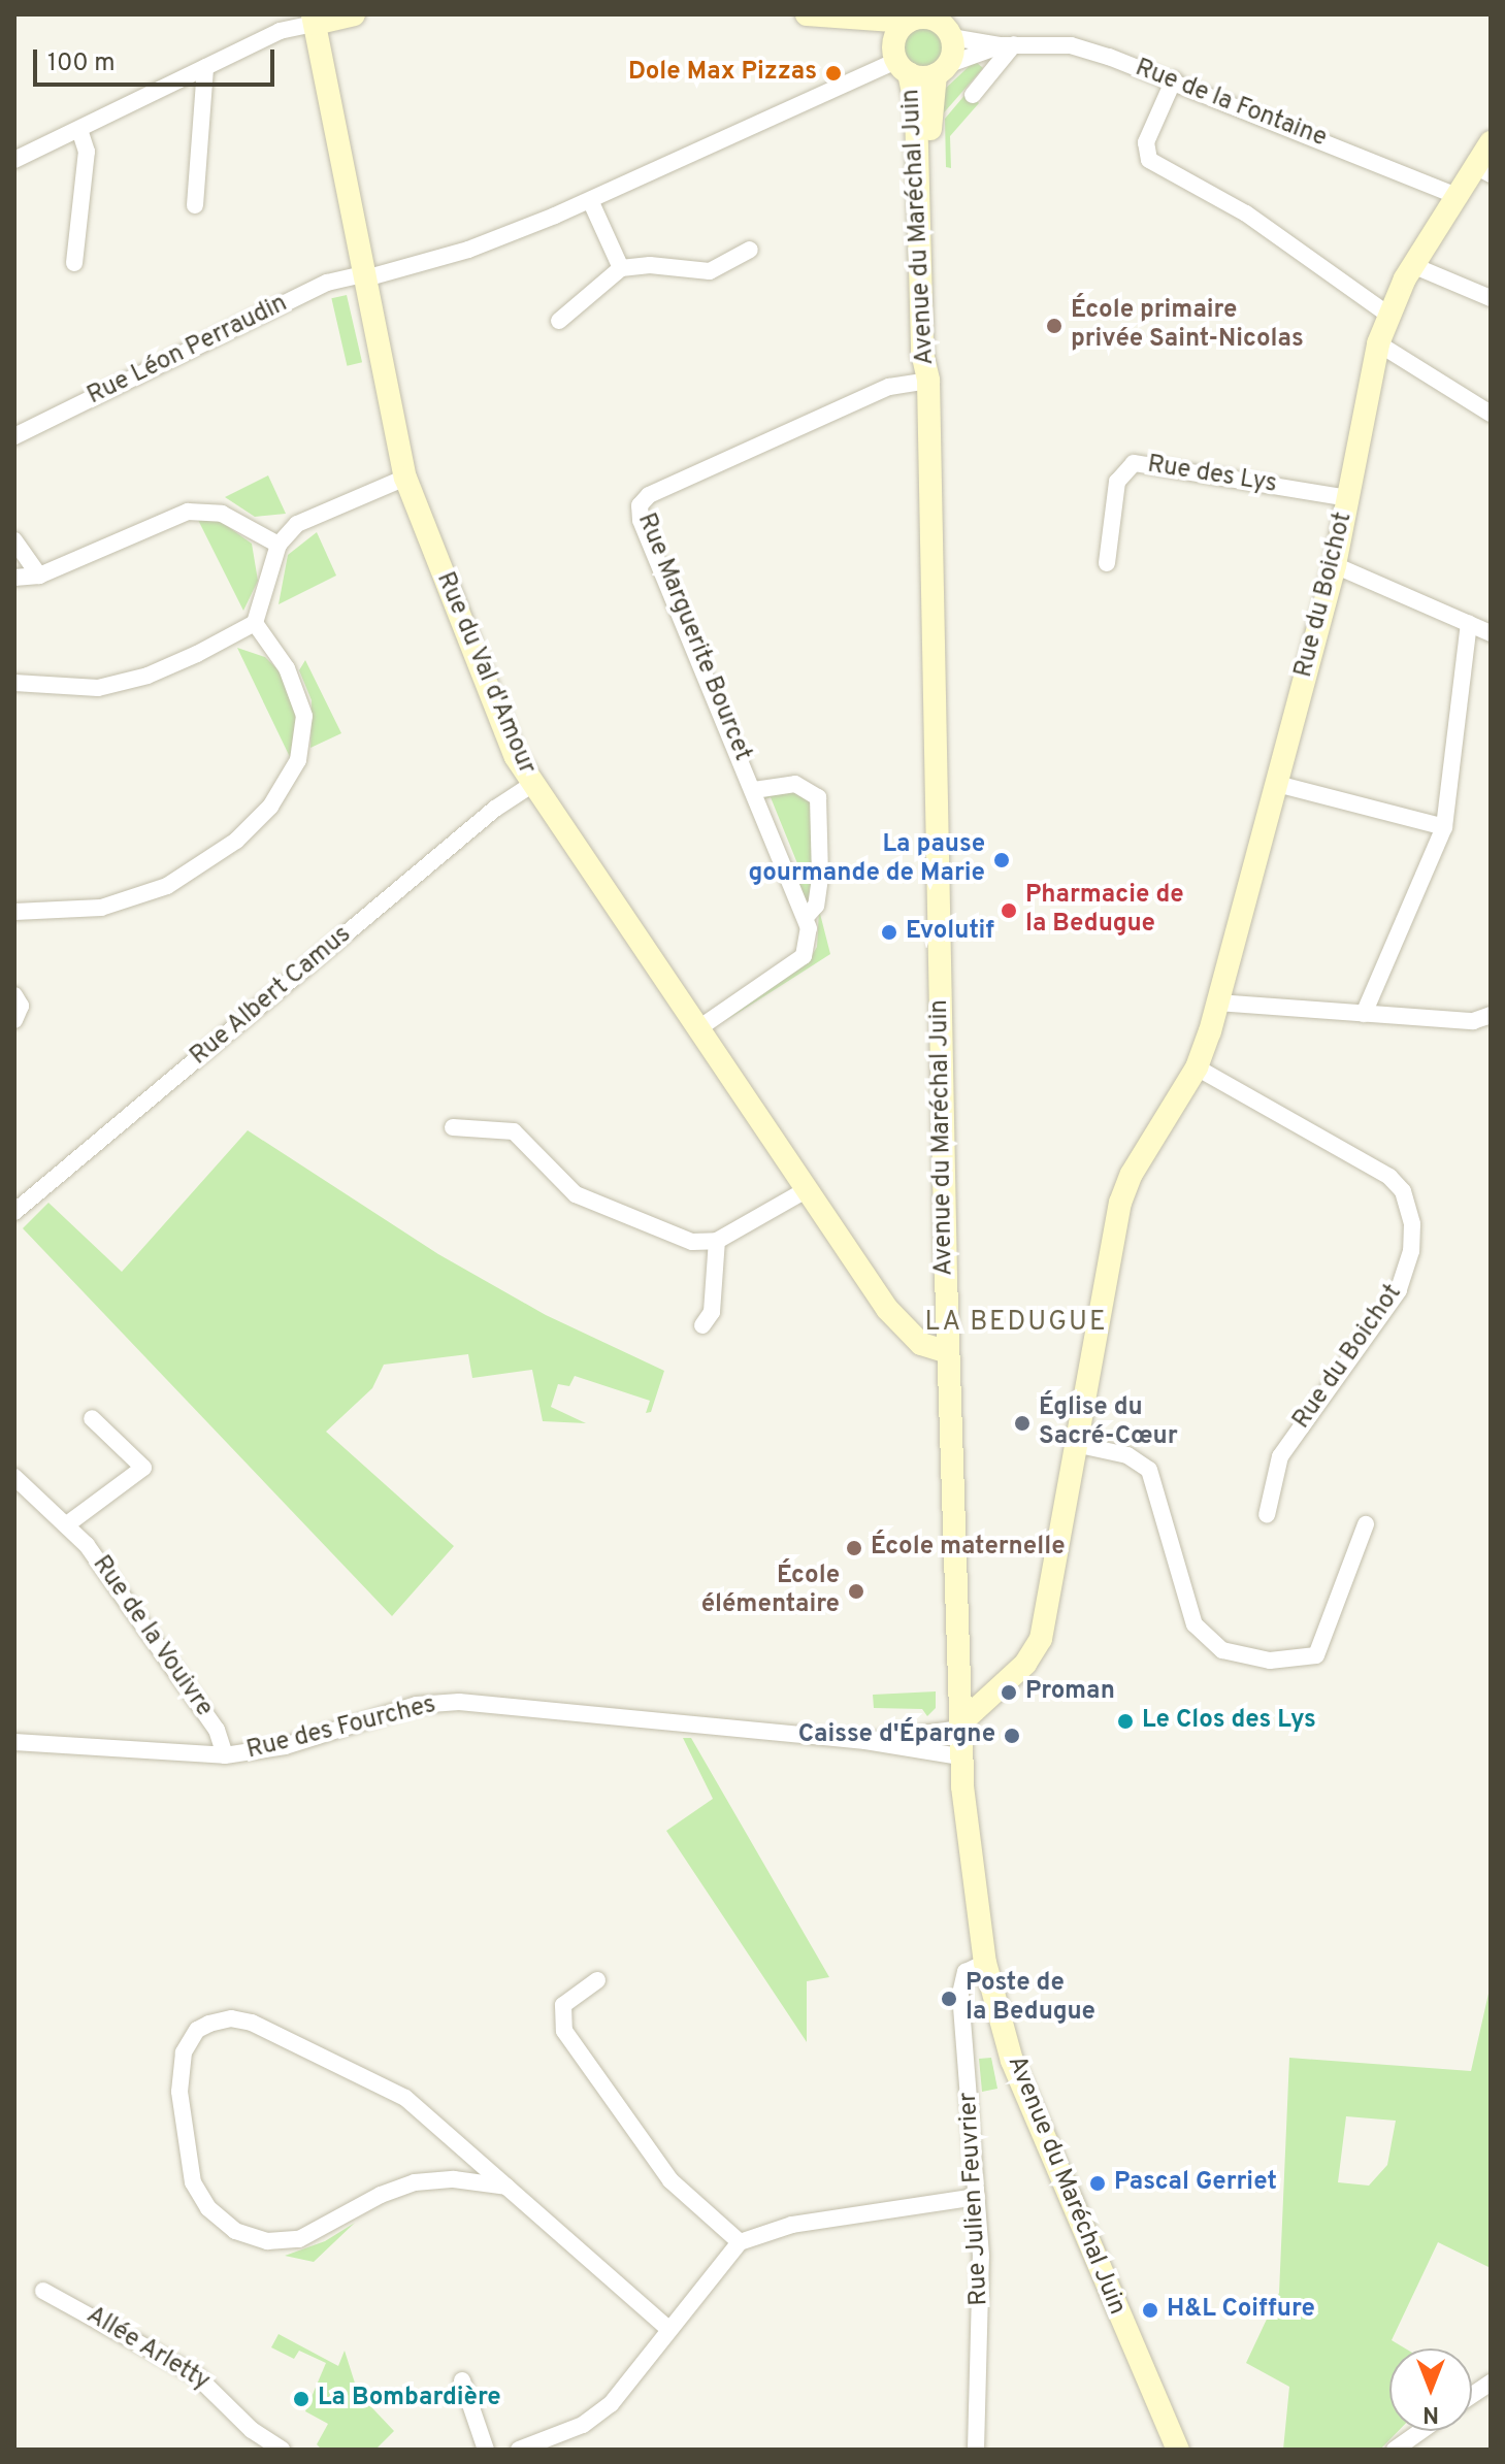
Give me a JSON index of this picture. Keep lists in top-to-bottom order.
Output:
{
  "streets": {
    "street": [
      "Rue de la Fontaine",
      "Avenue du Maréchal Juin",
      "Rue Léon Perraudin",
      "Rue des Lys",
      "Rue du Boichot",
      "Rue Marguerite Bourcet",
      "Rue du Val d'Amour",
      "Rue Albert Camus",
      "Rue de la Vouivre",
      "Rue des Fourches",
      "Rue Julien Feuvrier",
      "Allée Arletty"
    ]
  },
  "crossings": [
    ["Rue de la Fontaine", "Avenue du Maréchal Juin"],
    ["Rue de la Fontaine", "Rue du Boichot"],
    ["Avenue du Maréchal Juin", "Rue du Boichot"],
    ["Avenue du Maréchal Juin", "Rue Marguerite Bourcet"],
    ["Avenue du Maréchal Juin", "Rue du Val d'Amour"],
    ["Avenue du Maréchal Juin", "Rue des Fourches"],
    ["Avenue du Maréchal Juin", "Rue Julien Feuvrier"],
    ["Rue Léon Perraudin", "Rue du Val d'Amour"],
    ["Rue des Lys", "Rue du Boichot"],
    ["Rue du Boichot", "Rue des Fourches"],
    ["Rue Marguerite Bourcet", "Rue du Val d'Amour"],
    ["Rue du Val d'Amour", "Rue Albert Camus"],
    ["Rue de la Vouivre", "Rue des Fourches"]
  ],
  "districts": ["LA BEDUGUE"],
  "places": [
    "Dole Max Pizzas",
    "École primaire privée Saint-Nicolas",
    "La pause gourmande de Marie",
    "Pharmacie de la Bedugue",
    "Evolutif",
    "Église du Sacré-Cœur",
    "École maternelle",
    "École élémentaire",
    "Proman",
    "Le Clos des Lys",
    "Caisse d'Épargne",
    "Poste de la Bedugue",
    "Pascal Gerriet",
    "H&L Coiffure",
    "La Bombardière"
  ],
  "scale_bar": "100 m",
  "north": "bottom"
}
